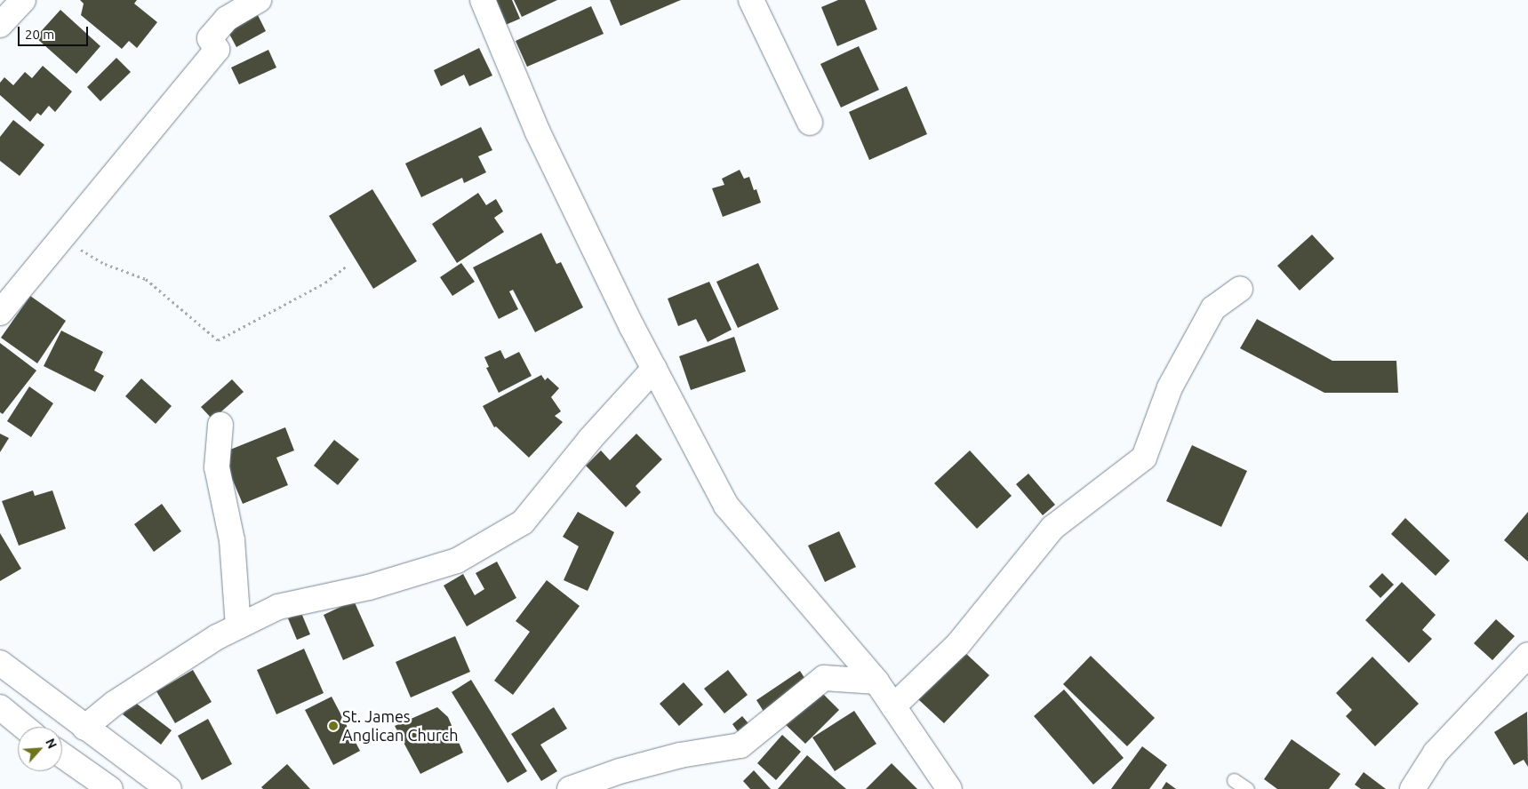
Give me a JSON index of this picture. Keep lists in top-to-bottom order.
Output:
{
  "places": ["St. James Anglican Church"],
  "scale_bar": "20 m",
  "north": "top right"
}
